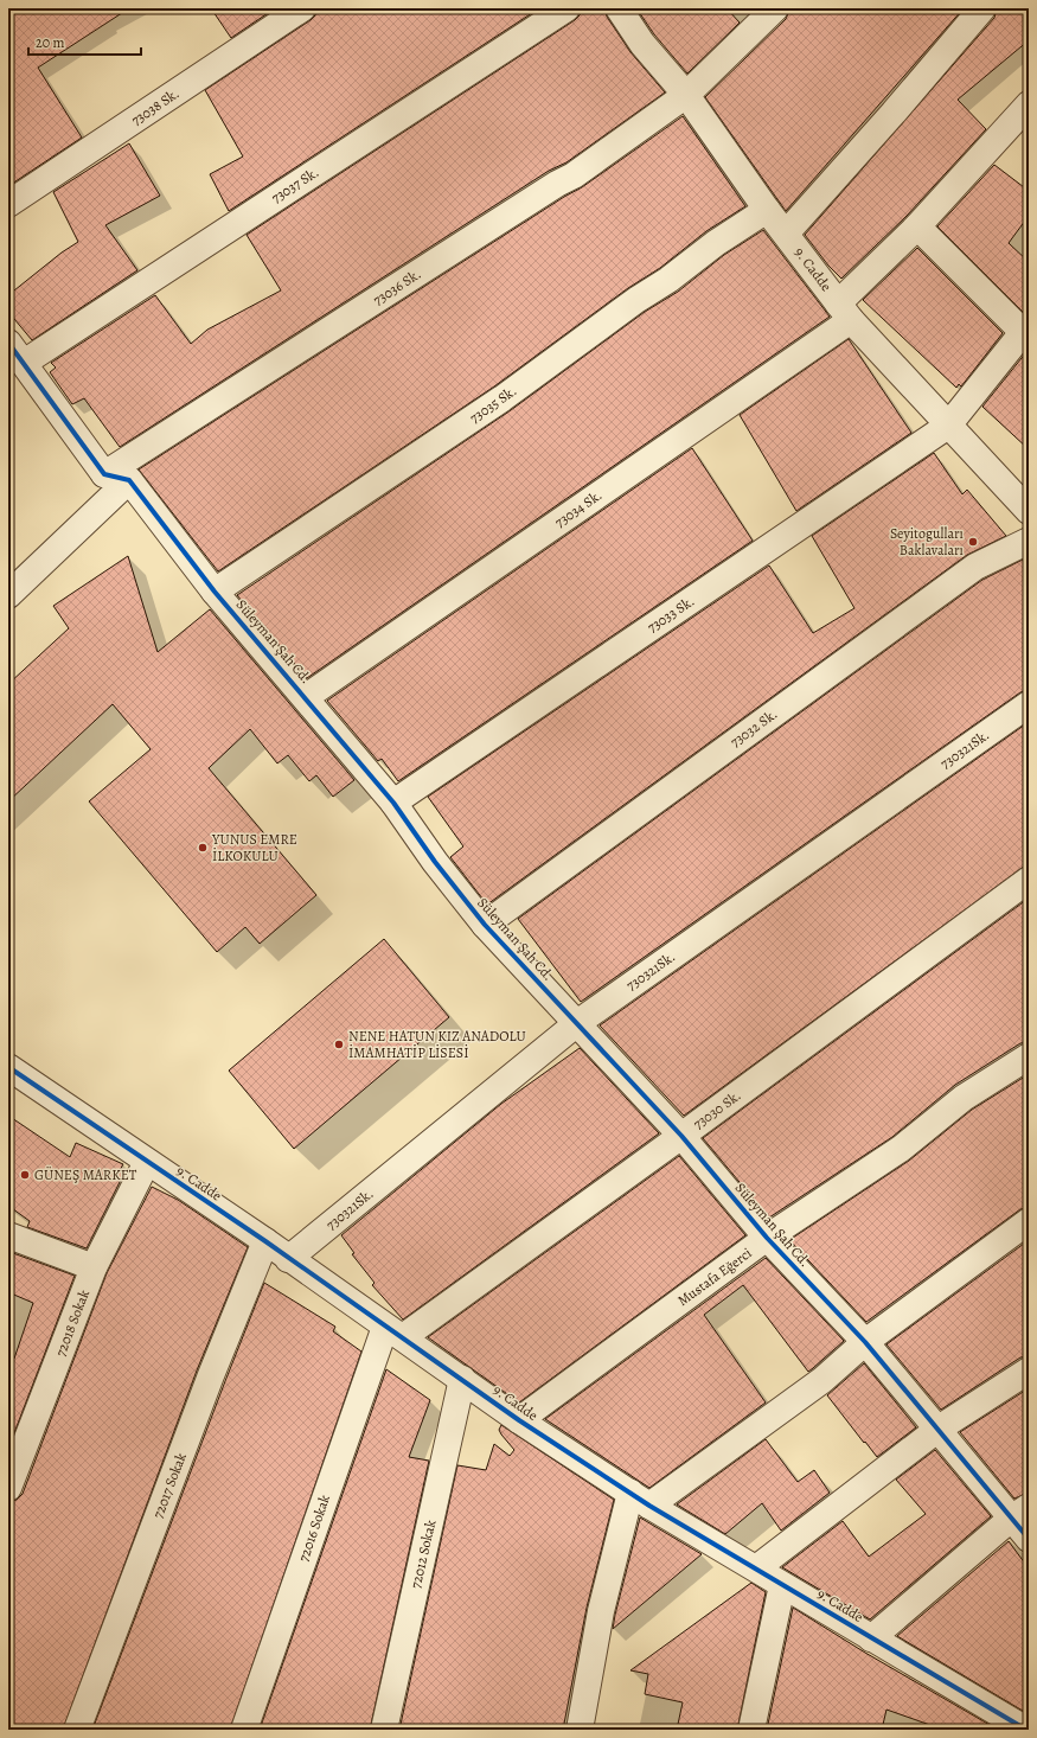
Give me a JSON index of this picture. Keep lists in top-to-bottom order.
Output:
{
  "streets": {
    "street": [
      "73038 Sk.",
      "73037 Sk.",
      "9. Cadde",
      "73036 Sk.",
      "73035 Sk.",
      "73034 Sk.",
      "73033 Sk.",
      "Süleyman Şah Cd.",
      "73032 Sk.",
      "730321Sk.",
      "73030 Sk.",
      "Mustafa Eğerci",
      "72018 Sokak",
      "72017 Sokak",
      "72016 Sokak",
      "72012 Sokak"
    ]
  },
  "crossings": [
    ["9. Cadde", "73036 Sk."],
    ["9. Cadde", "73035 Sk."],
    ["9. Cadde", "73034 Sk."],
    ["9. Cadde", "73033 Sk."],
    ["9. Cadde", "730321Sk."],
    ["9. Cadde", "73030 Sk."],
    ["9. Cadde", "Mustafa Eğerci"],
    ["9. Cadde", "72018 Sokak"],
    ["9. Cadde", "72017 Sokak"],
    ["9. Cadde", "72016 Sokak"],
    ["9. Cadde", "72012 Sokak"],
    ["73035 Sk.", "Süleyman Şah Cd."],
    ["73034 Sk.", "Süleyman Şah Cd."],
    ["73033 Sk.", "Süleyman Şah Cd."],
    ["Süleyman Şah Cd.", "73032 Sk."],
    ["Süleyman Şah Cd.", "730321Sk."],
    ["Süleyman Şah Cd.", "73030 Sk."],
    ["Süleyman Şah Cd.", "Mustafa Eğerci"],
    ["73030 Sk.", "72016 Sokak"]
  ],
  "places": [
    "Seyitogulları Baklavaları",
    "YUNUS EMRE İLKOKULU",
    "NENE HATUN KIZ ANADOLU İMAMHATİP LİSESİ",
    "GÜNEŞ MARKET"
  ],
  "scale_bar": "20 m"
}
